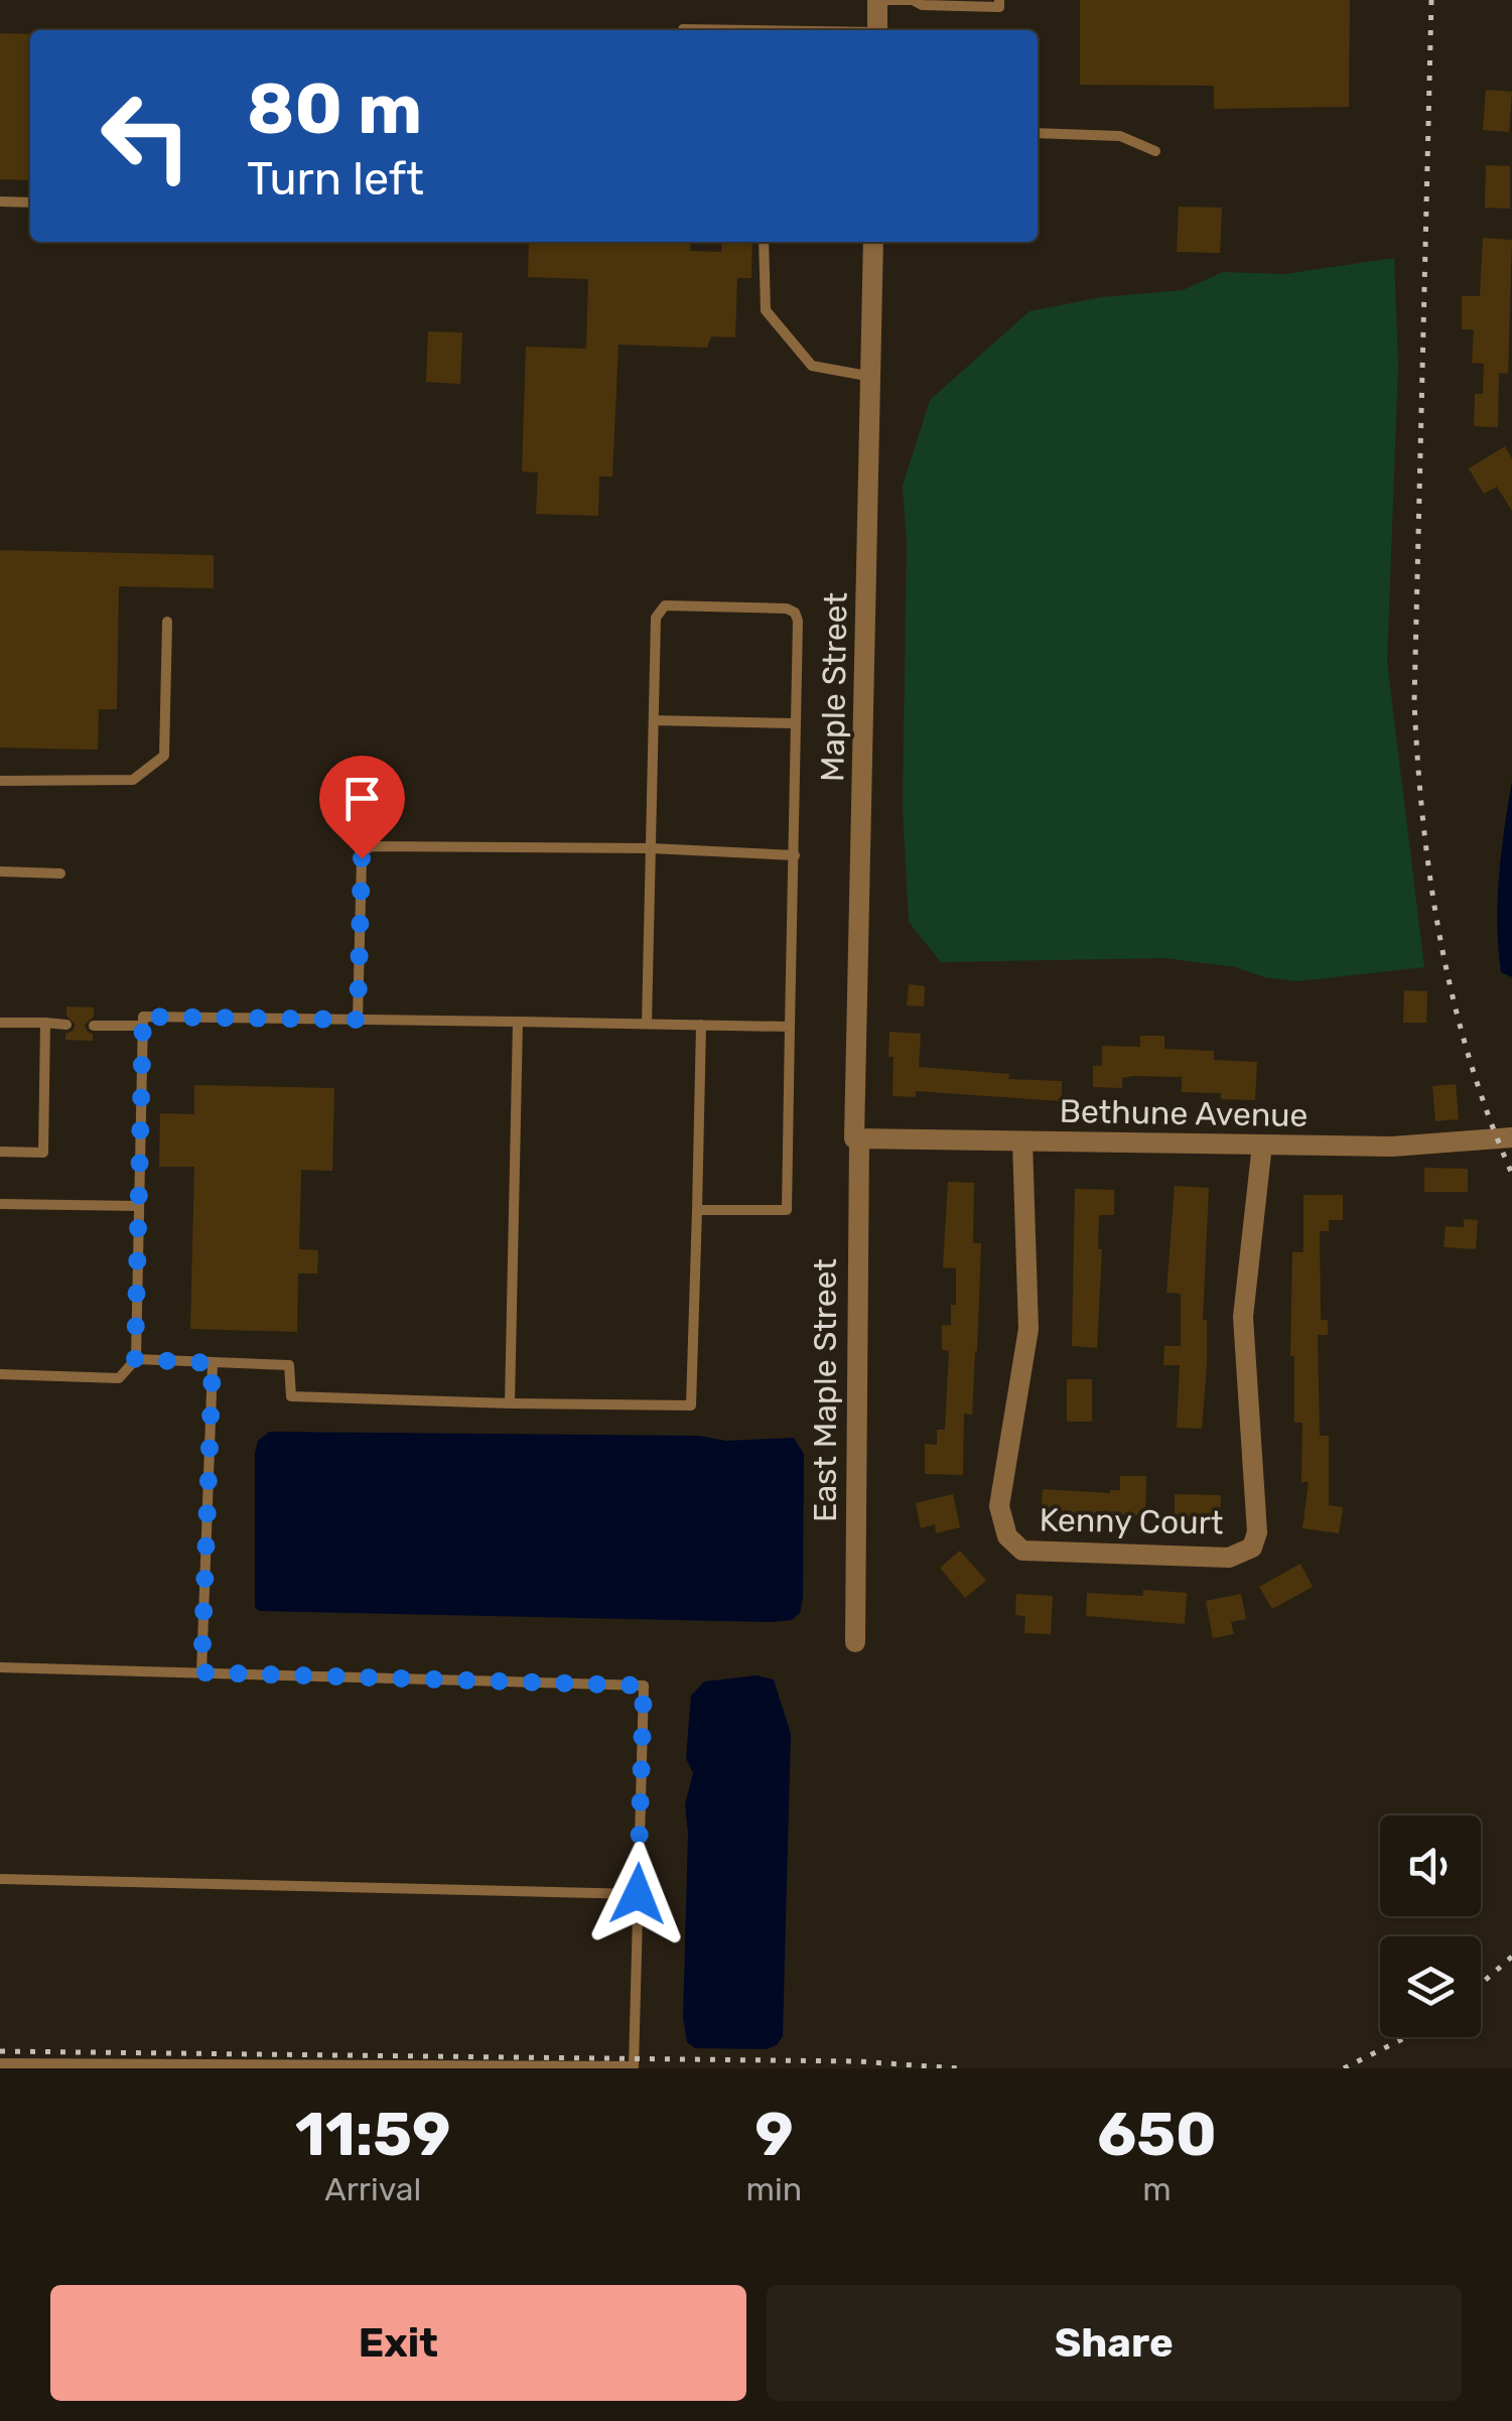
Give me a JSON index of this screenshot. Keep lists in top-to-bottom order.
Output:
{
  "streets": {
    "street": [
      "Maple Street",
      "Bethune Avenue",
      "East Maple Street",
      "Kenny Court"
    ]
  },
  "crossings": [
    ["Maple Street", "Bethune Avenue"],
    ["Maple Street", "East Maple Street"],
    ["Bethune Avenue", "East Maple Street"],
    ["Bethune Avenue", "Kenny Court"]
  ],
  "page": {
    "turn": ["80 m", "Turn left"],
    "eta": [
      "11:59",
      "Arrival",
      "9",
      "min",
      "650",
      "m"
    ],
    "buttons": ["Exit", "Share"]
  }
}
